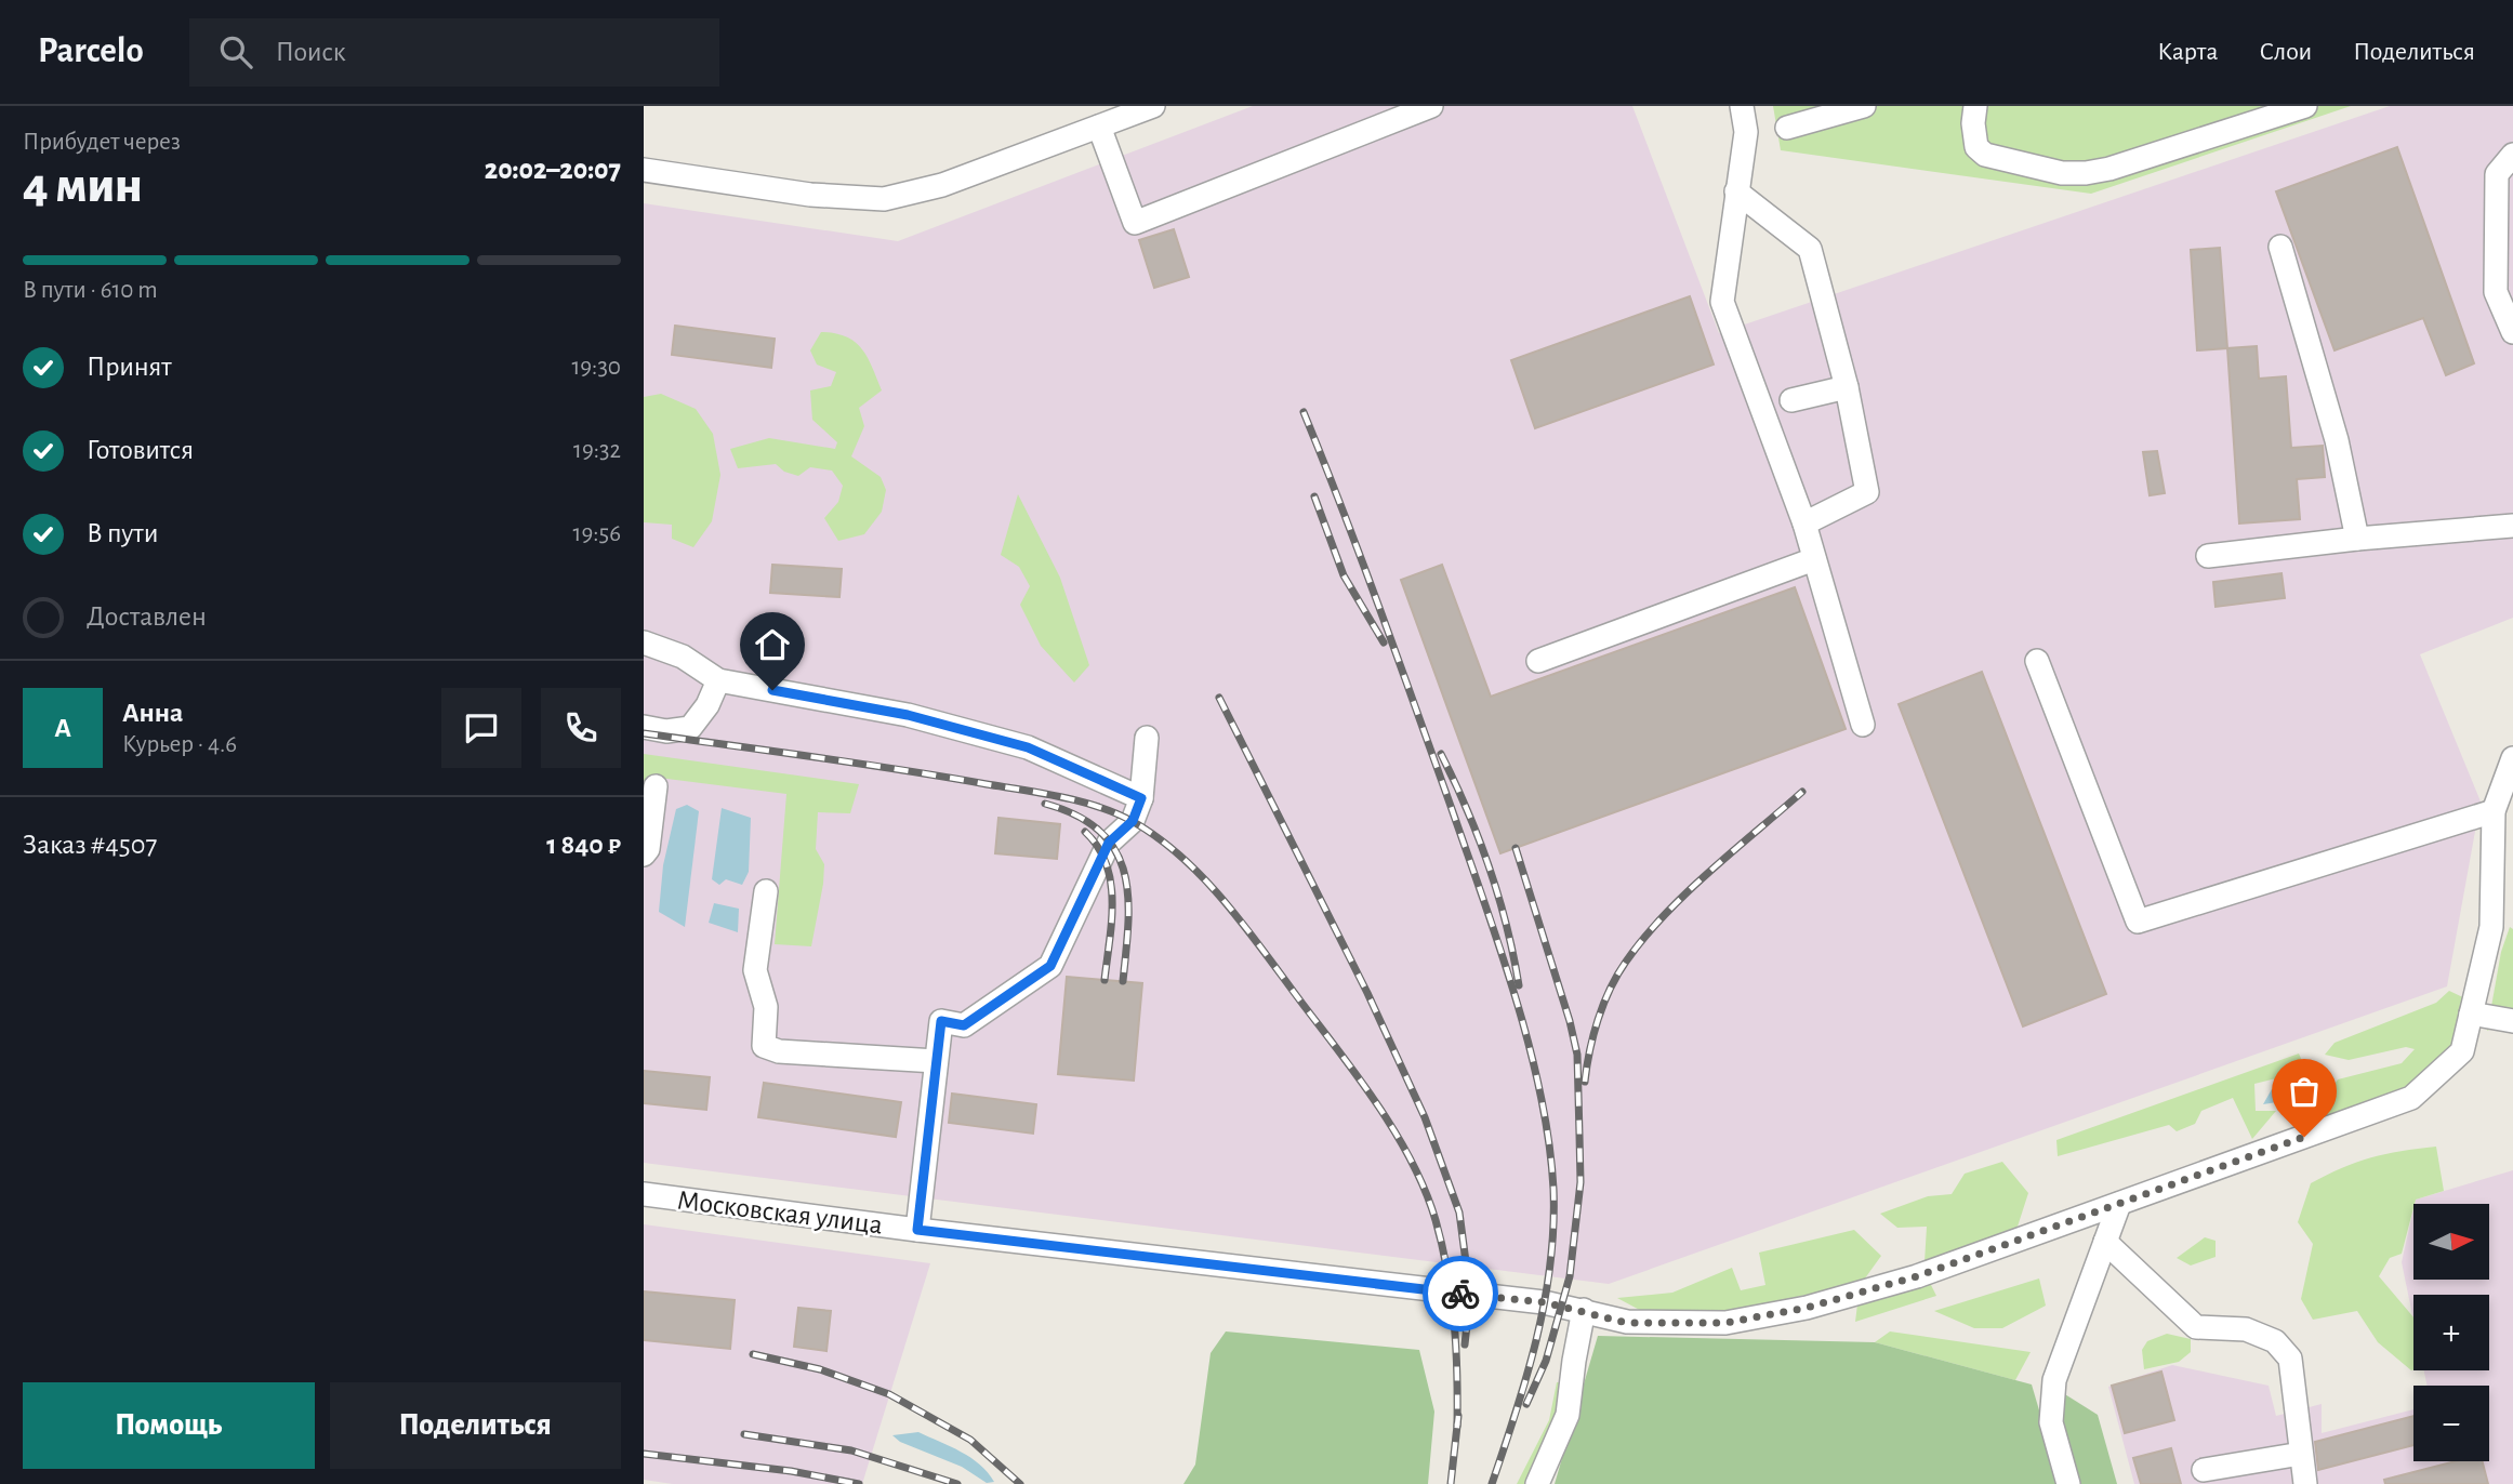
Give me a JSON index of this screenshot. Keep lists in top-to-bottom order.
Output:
{
  "streets": {
    "street": ["Московская улица"]
  },
  "north": "right",
  "page": {
    "header": "Parcelo",
    "search": "Поиск",
    "nav": ["Карта", "Слои", "Поделиться"],
    "heading": ["4 мин", "Прибудет через", "20:02–20:07"],
    "panel": [
      "Анна",
      "Курьер · 4.6",
      "Заказ #4507",
      "1 840 ₽"
    ],
    "bar": "В пути · 610 m",
    "list": [
      ["Принят", "19:30"],
      ["Готовится", "19:32"],
      ["В пути", "19:56"],
      "Доставлен"
    ],
    "round": "А",
    "map_buttons": ["+", "−"],
    "buttons": ["Помощь", "Поделиться"]
  }
}
